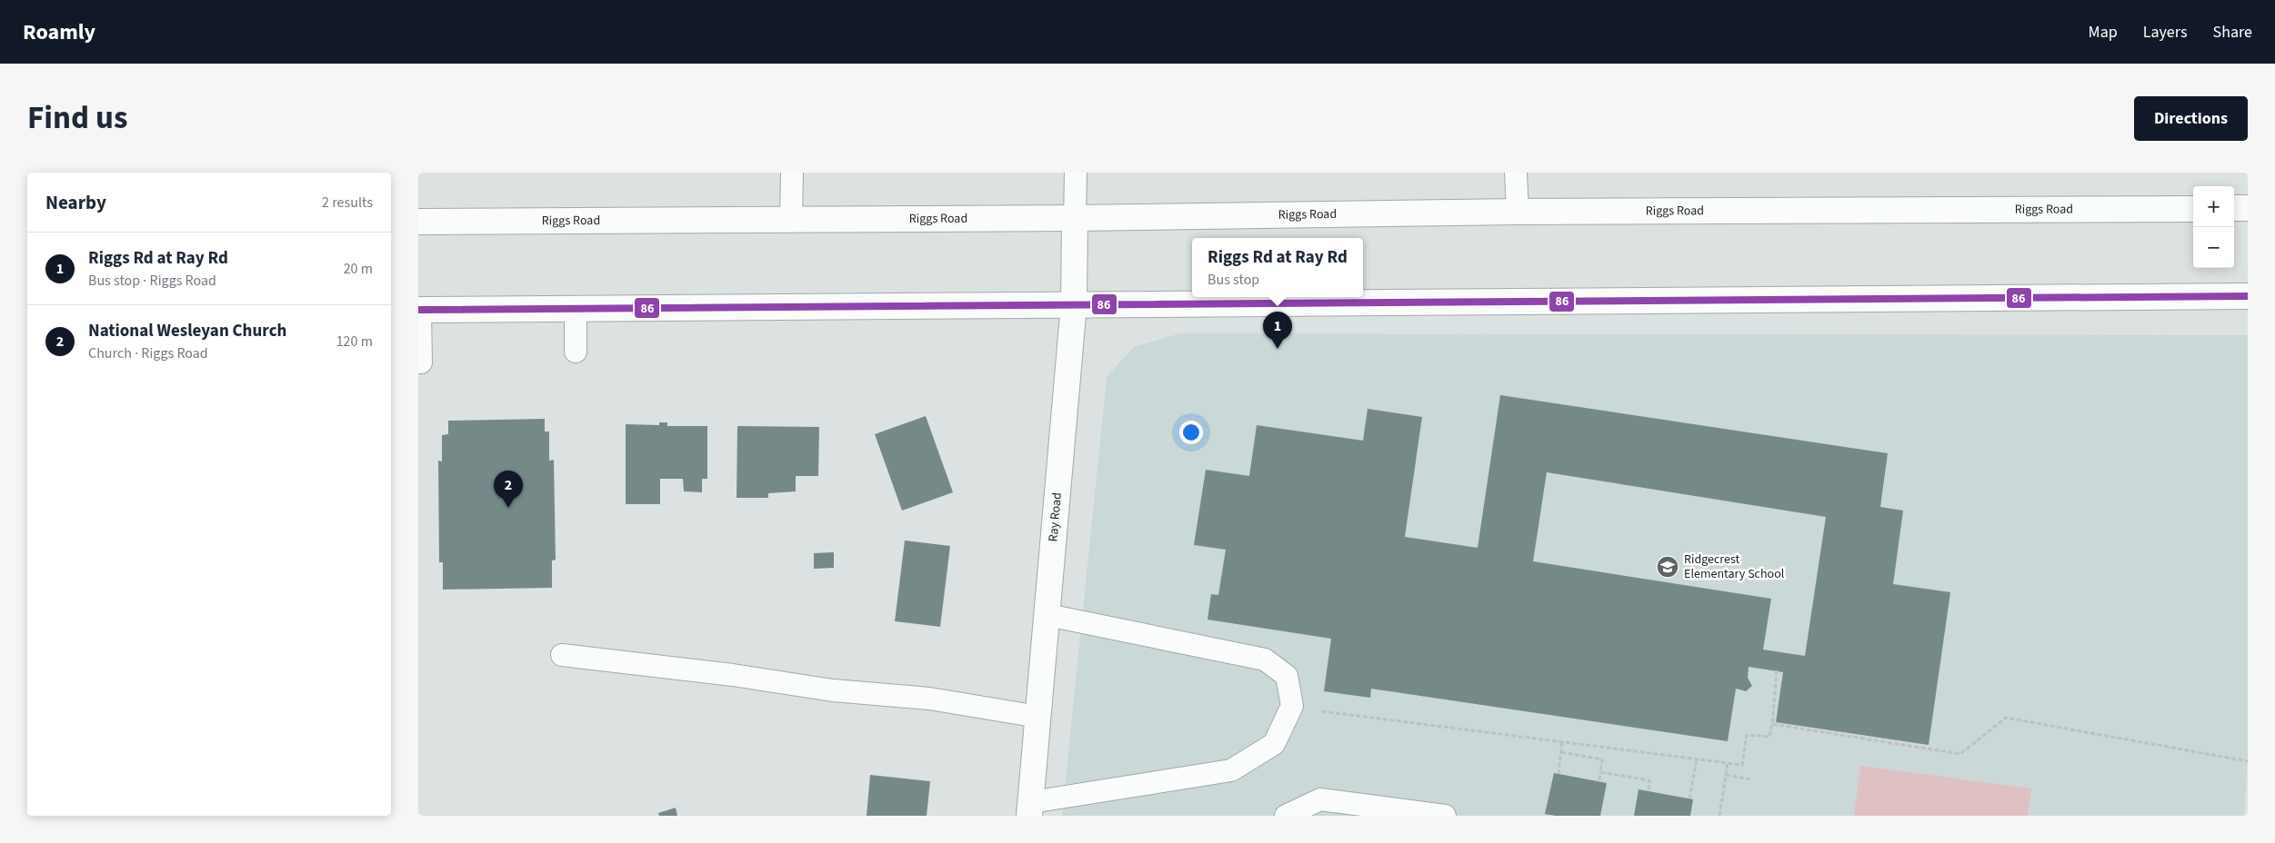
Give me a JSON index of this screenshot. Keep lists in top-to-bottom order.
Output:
{
  "streets": {
    "main road": ["Riggs Road", "Ray Road"]
  },
  "crossings": [
    ["Riggs Road", "Ray Road"]
  ],
  "places": {
    "school or university": ["Ridgecrest Elementary School"]
  },
  "lines": ["transit line 86"],
  "page": {
    "header": "Roamly",
    "nav": ["Map", "Layers", "Share"],
    "title": "Find us",
    "buttons": "Directions",
    "heading": ["Nearby", "2 results"],
    "map_buttons": ["+", "−"],
    "list": [
      {
        "mark": "1",
        "name": "Riggs Rd at Ray Rd",
        "note": "Bus stop · Riggs Road",
        "value": "20 m"
      },
      {
        "mark": "2",
        "name": "National Wesleyan Church",
        "note": "Church · Riggs Road",
        "value": "120 m"
      }
    ],
    "popup": ["Riggs Rd at Ray Rd", "Bus stop"],
    "pins": ["1", "2"]
  }
}
